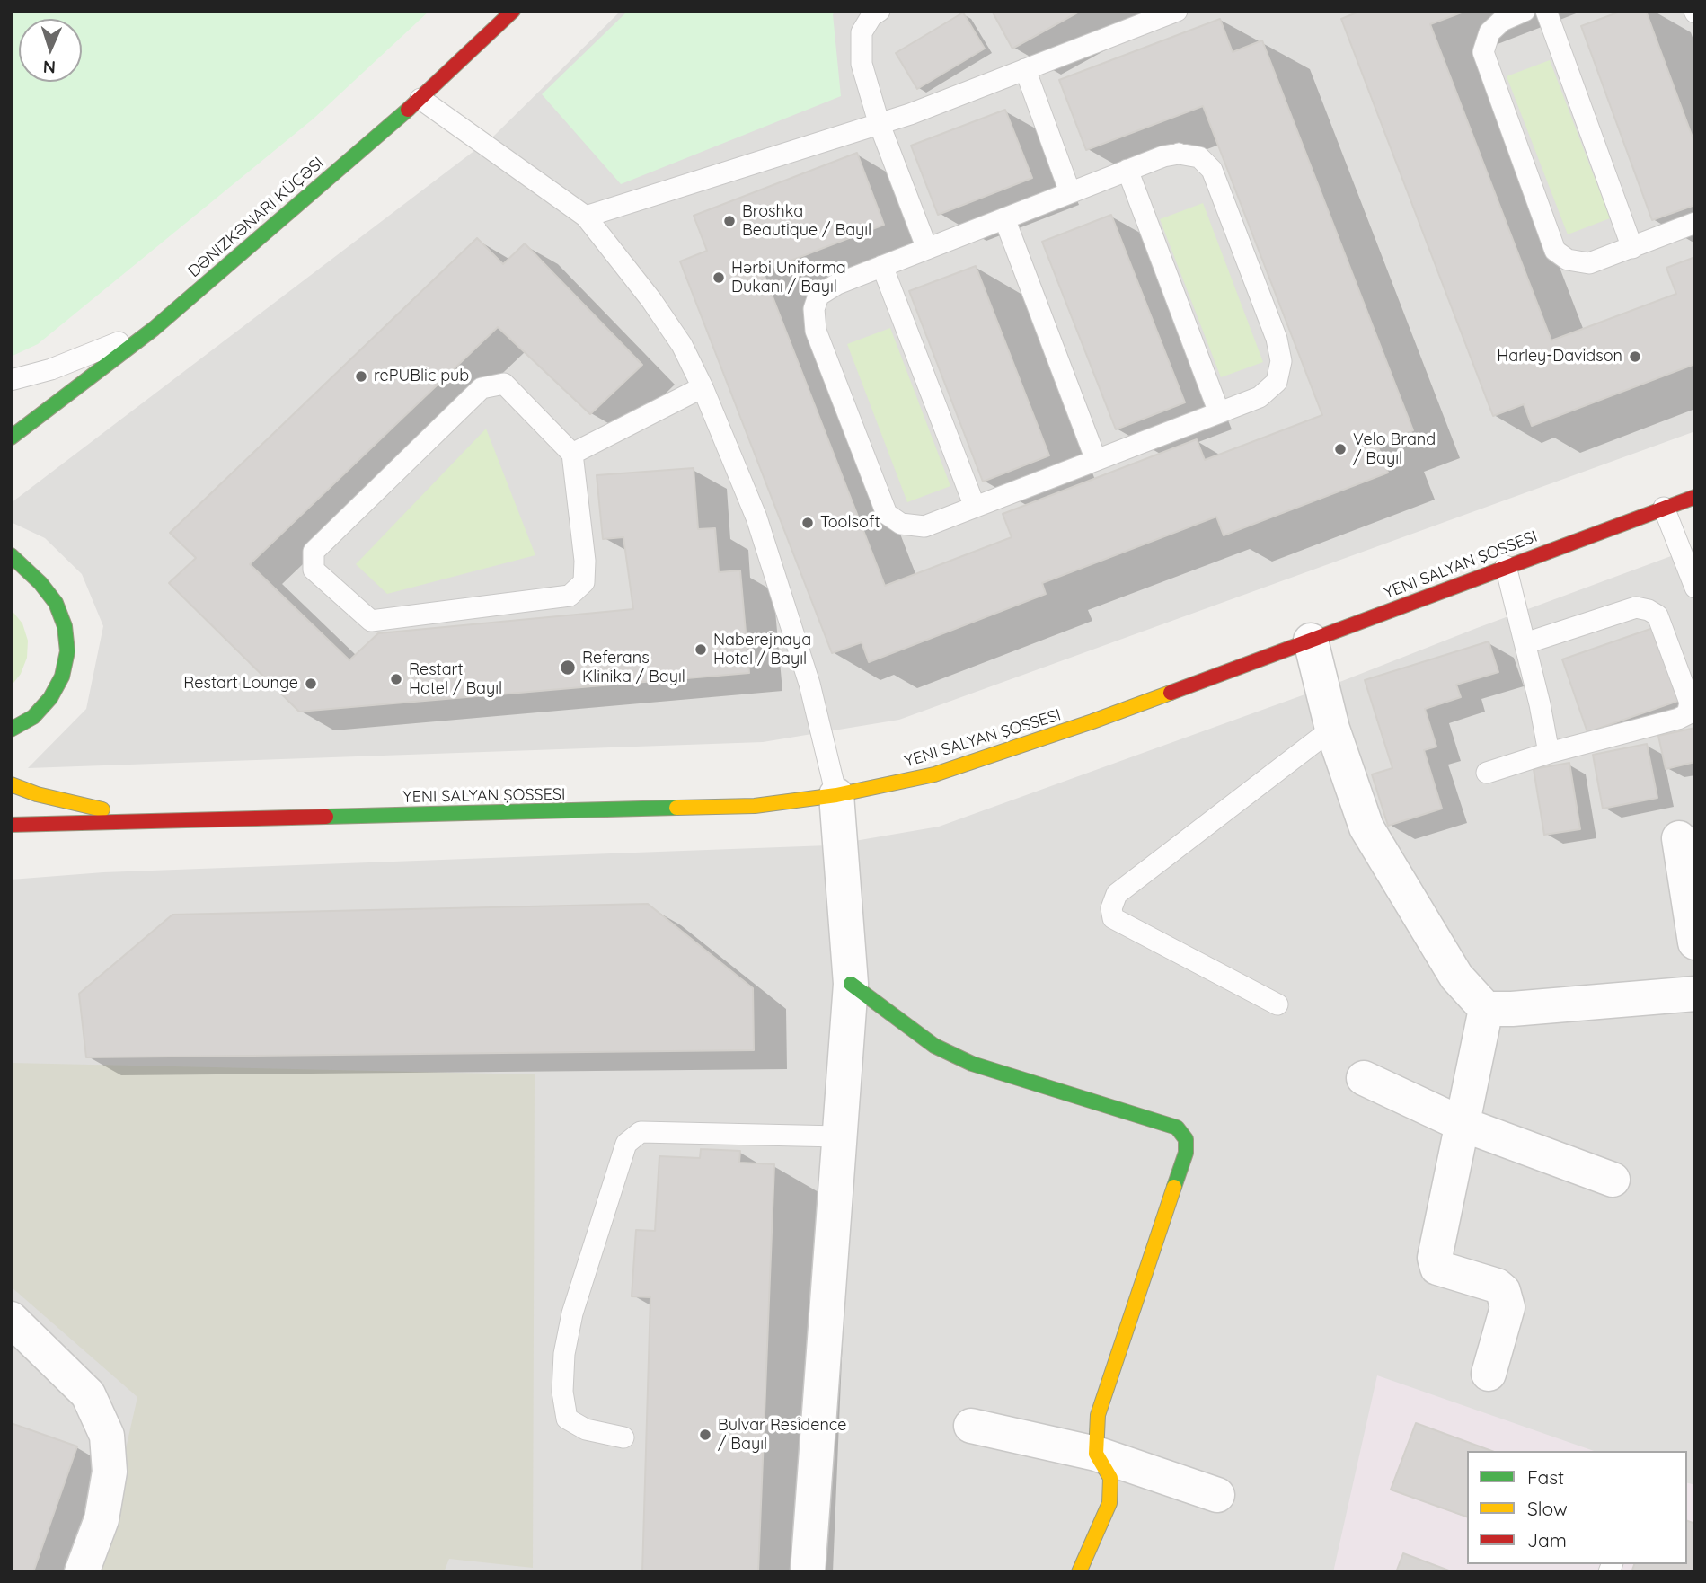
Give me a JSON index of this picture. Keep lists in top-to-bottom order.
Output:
{
  "streets": {
    "main road": ["YENI SALYAN ŞOSSESI"]
  },
  "places": [
    "Broshka Beautique / Bayıl",
    "Hərbi Uniforma Dukanı / Bayıl",
    "Harley-Davidson",
    "rePUBlic pub",
    "Velo Brand / Bayıl",
    "Toolsoft",
    "Naberejnaya Hotel / Bayıl",
    "Referans Klinika / Bayıl",
    "Restart Hotel / Bayıl",
    "Restart Lounge",
    "Bulvar Residence / Bayıl"
  ],
  "legend": ["Fast", "Slow", "Jam"],
  "north": "bottom"
}
